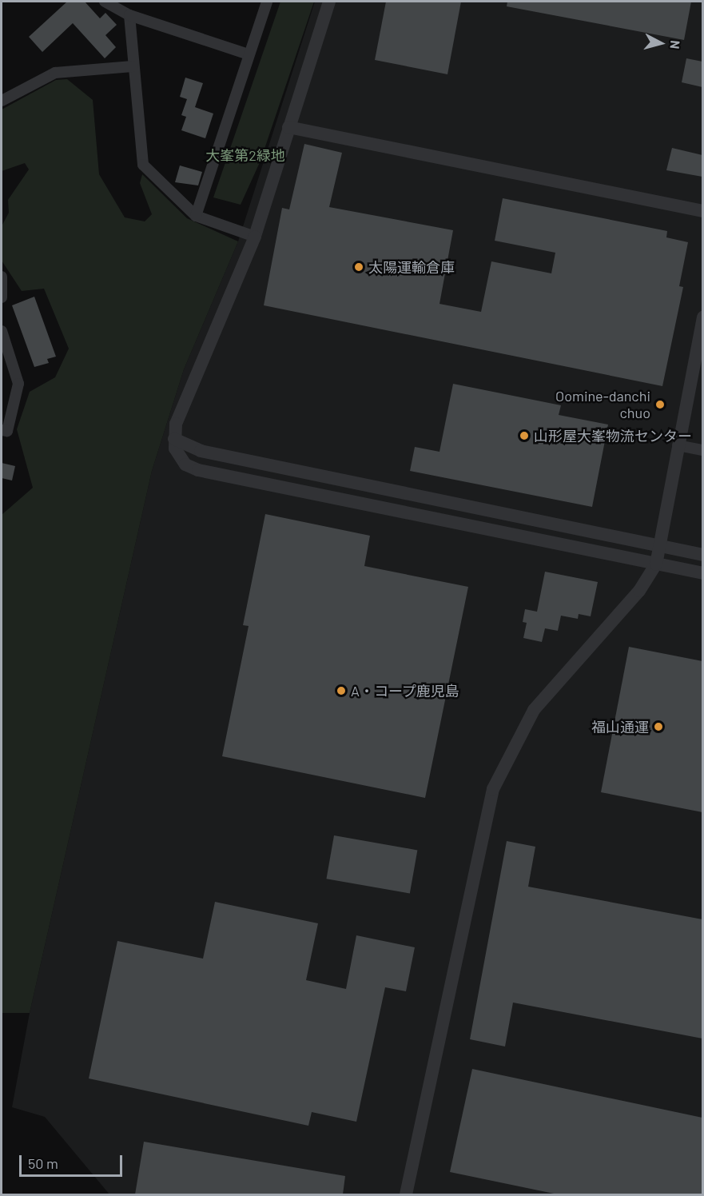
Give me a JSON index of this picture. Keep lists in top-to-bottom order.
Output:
{
  "parks": ["大峯第2緑地"],
  "places": [
    "太陽運輸倉庫",
    "Oomine-danchi chuo",
    "山形屋大峯物流センター",
    "A・コープ鹿児島",
    "福山通運"
  ],
  "scale_bar": "50 m",
  "north": "right"
}
